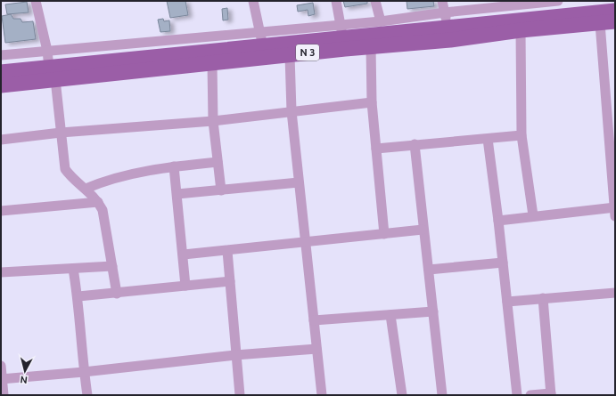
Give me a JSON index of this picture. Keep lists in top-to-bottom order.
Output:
{
  "streets": {
    "main road": ["N 3"]
  },
  "north": "bottom"
}
